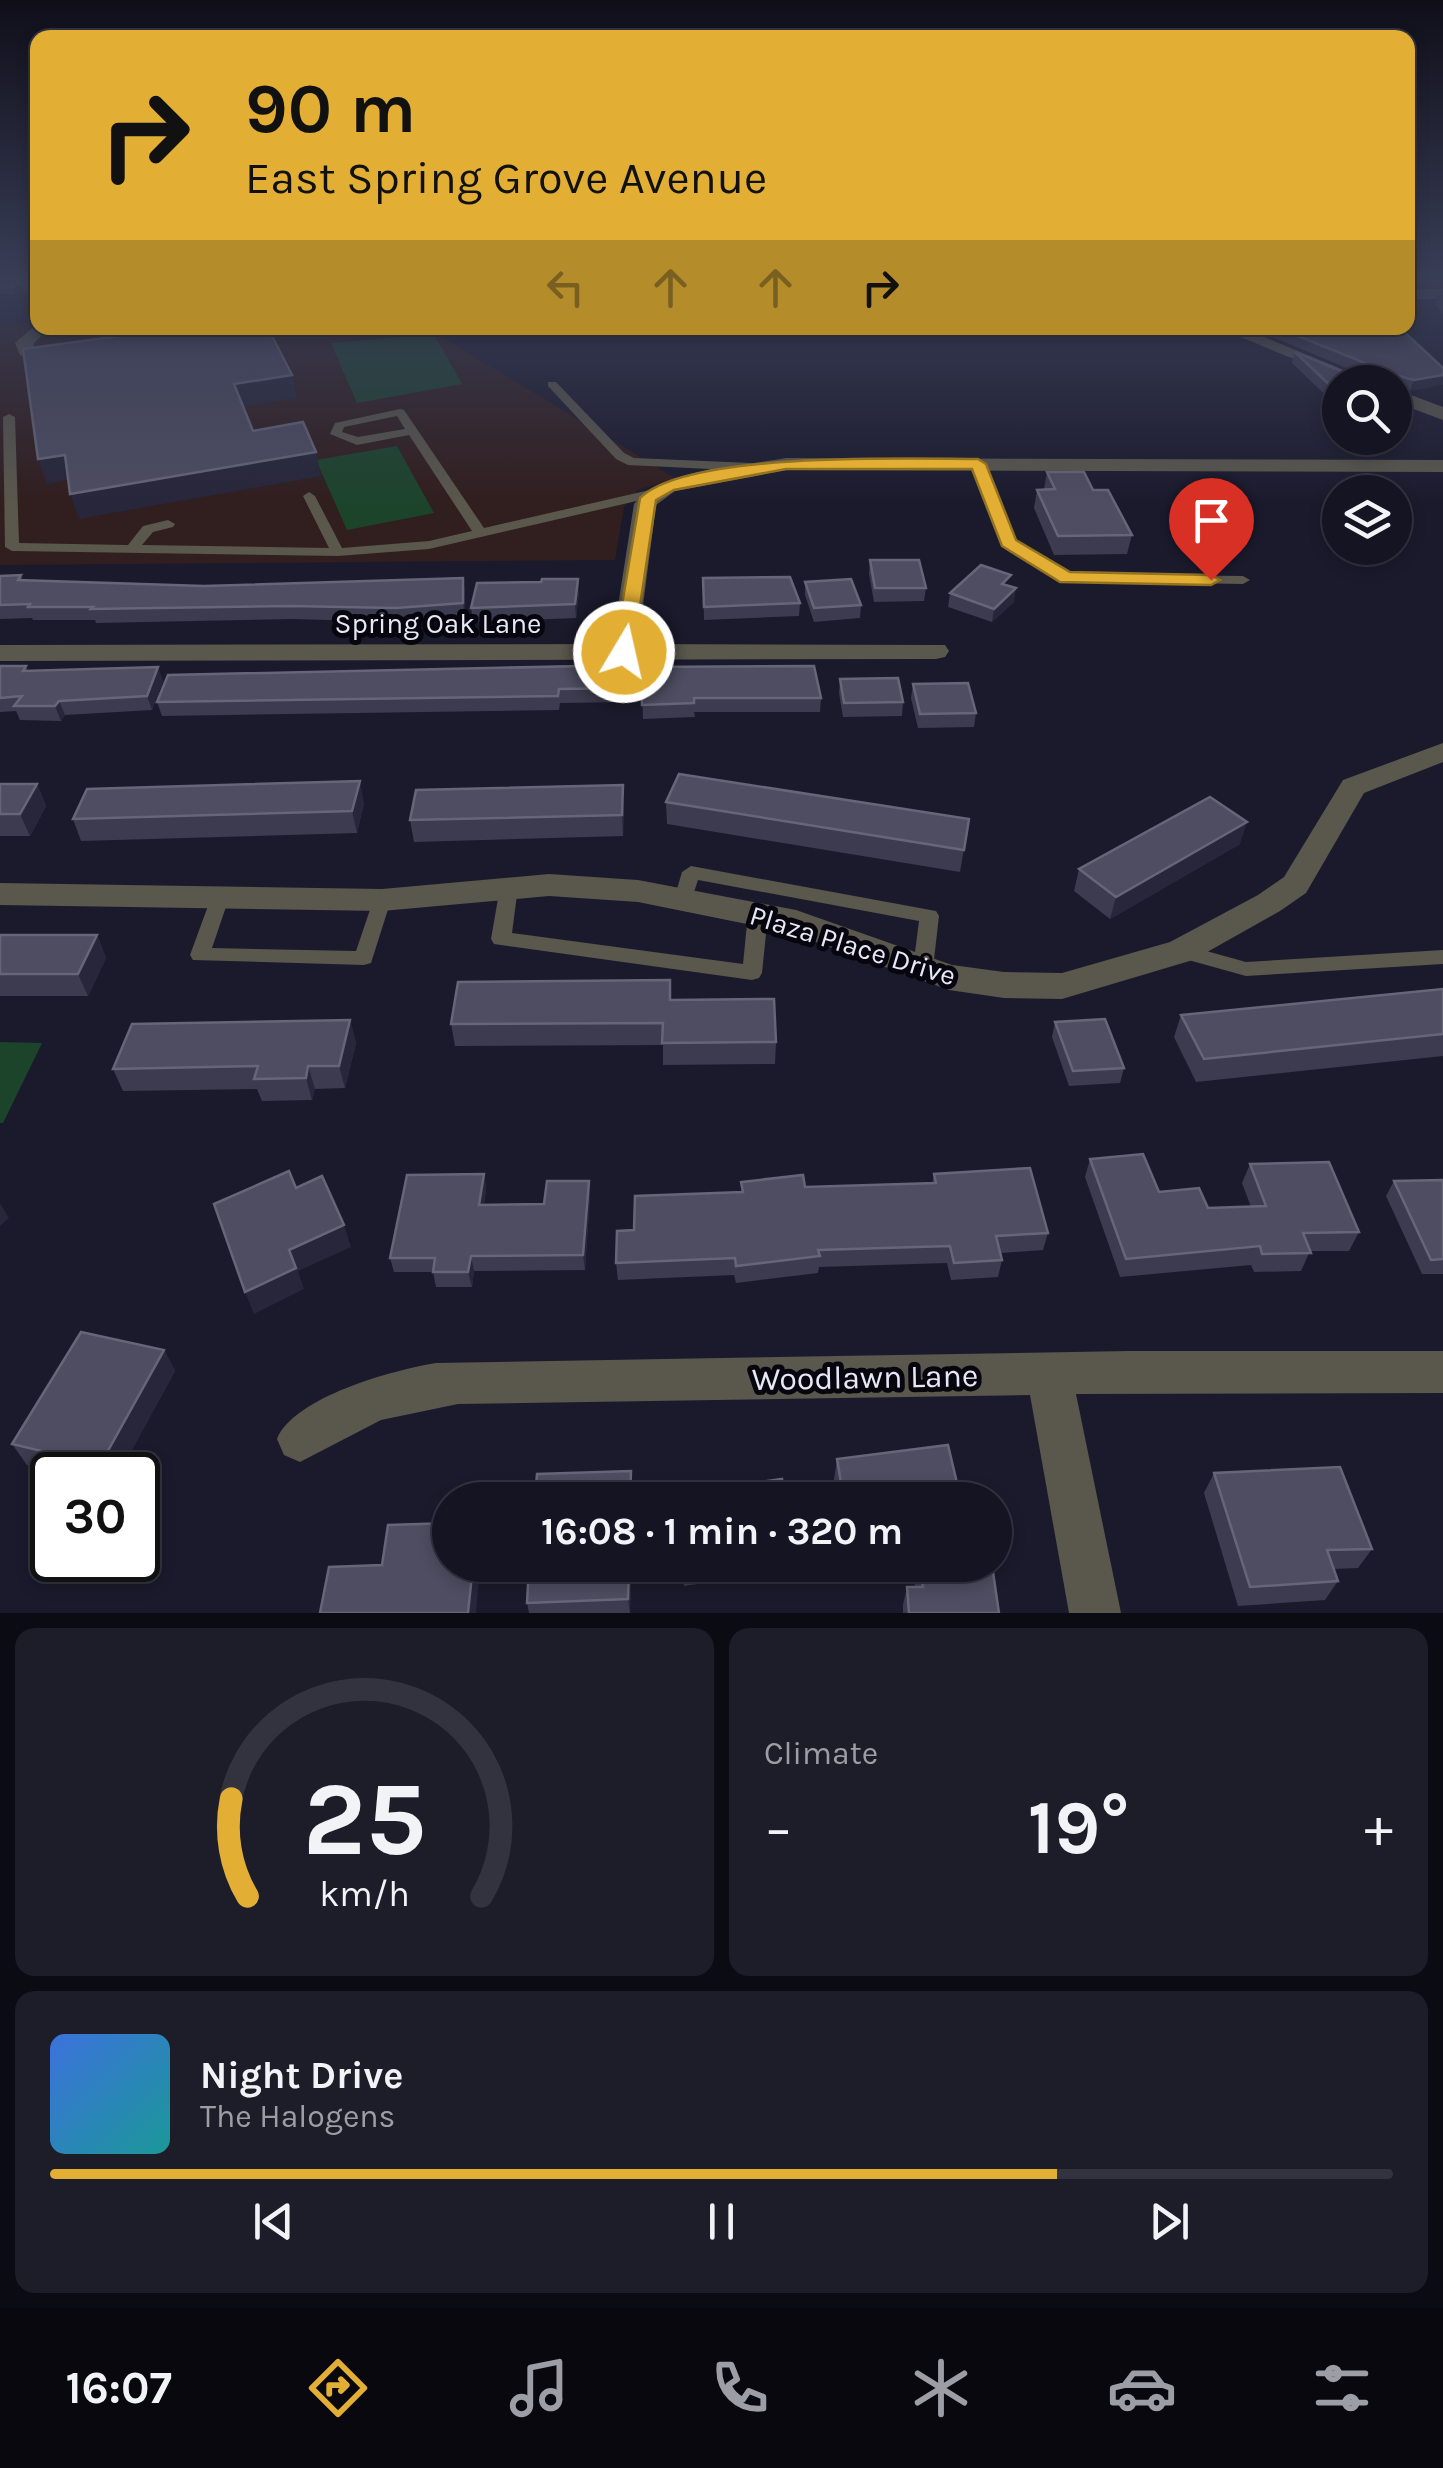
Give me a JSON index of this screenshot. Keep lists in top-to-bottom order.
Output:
{
  "streets": {
    "street": ["Spring Oak Lane", "Plaza Place Drive", "Woodlawn Lane"]
  },
  "page": {
    "turn": ["90 m", "East Spring Grove Avenue"],
    "limit": "30",
    "trip": "16:08 · 1 min · 320 m",
    "tile": "Climate",
    "heat": ["−", "19°", "+"],
    "song": ["Night Drive", "The Halogens"],
    "tabs": "16:07",
    "gauge": ["25", "km/h"]
  }
}
